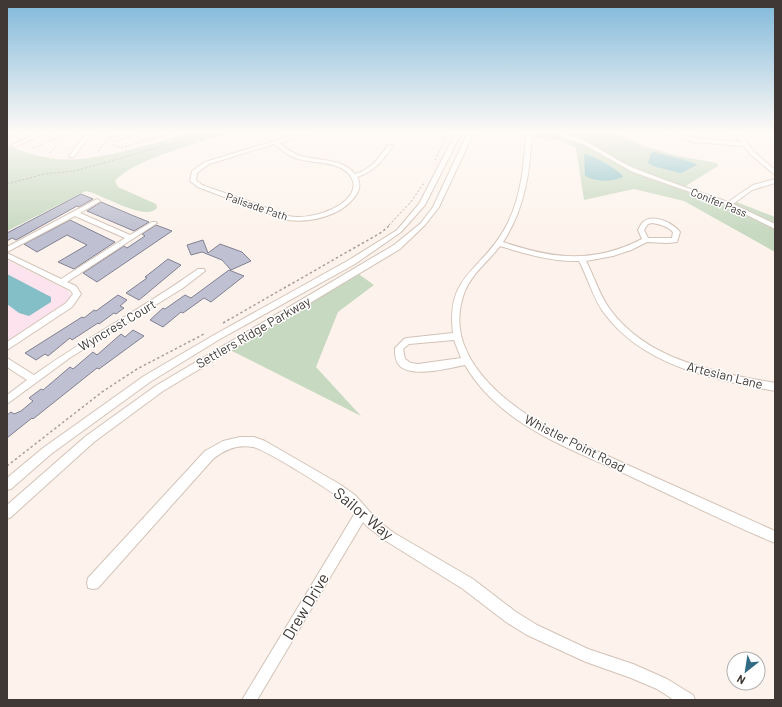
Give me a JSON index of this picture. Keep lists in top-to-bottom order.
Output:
{
  "streets": {
    "street": [
      "Conifer Pass",
      "Palisade Path",
      "Wyncrest Court",
      "Settlers Ridge Parkway",
      "Artesian Lane",
      "Whistler Point Road",
      "Sailor Way",
      "Drew Drive"
    ]
  },
  "crossings": [
    ["Sailor Way", "Drew Drive"]
  ],
  "north": "bottom left"
}
